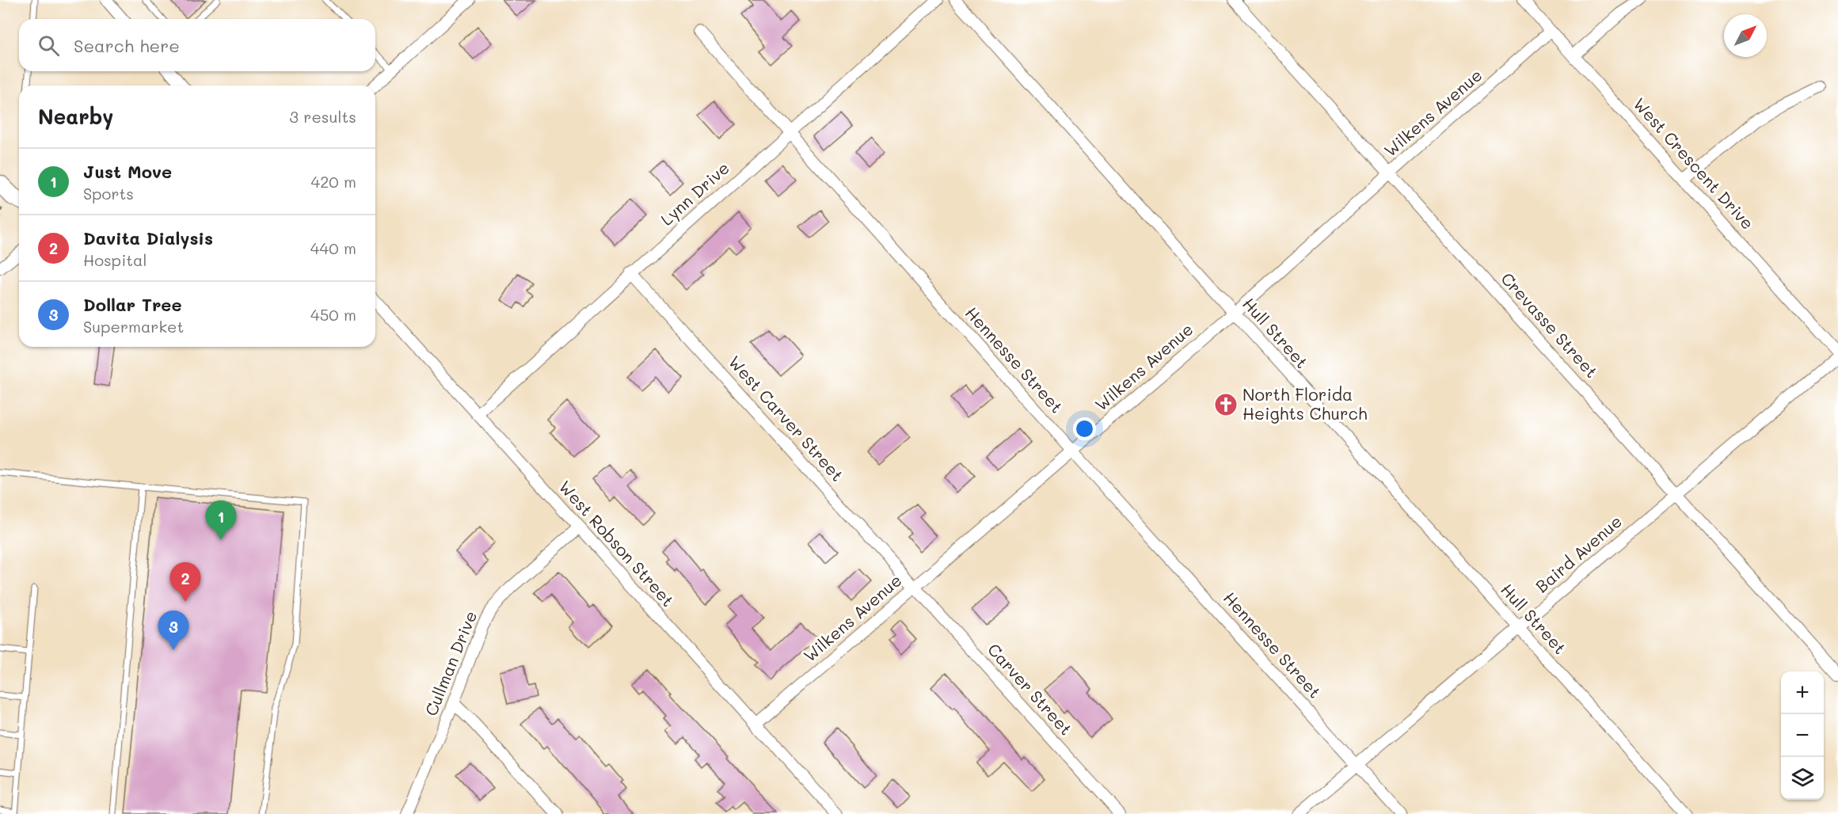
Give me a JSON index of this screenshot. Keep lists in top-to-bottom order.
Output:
{
  "streets": {
    "street": [
      "Wilkens Avenue",
      "West Crescent Drive",
      "Lynn Drive",
      "Crevasse Street",
      "Hull Street",
      "Hennesse Street",
      "West Carver Street",
      "West Robson Street",
      "Baird Avenue",
      "Cullman Drive",
      "Carver Street"
    ]
  },
  "crossings": [
    ["Wilkens Avenue", "West Crescent Drive"],
    ["Wilkens Avenue", "Crevasse Street"],
    ["Wilkens Avenue", "Hull Street"],
    ["Wilkens Avenue", "Hennesse Street"],
    ["Wilkens Avenue", "West Carver Street"],
    ["Wilkens Avenue", "West Robson Street"],
    ["Wilkens Avenue", "Carver Street"],
    ["Lynn Drive", "Hennesse Street"],
    ["Lynn Drive", "West Carver Street"],
    ["Lynn Drive", "West Robson Street"],
    ["Crevasse Street", "Baird Avenue"],
    ["Hull Street", "Baird Avenue"],
    ["Hennesse Street", "Baird Avenue"],
    ["West Carver Street", "Carver Street"],
    ["West Robson Street", "Cullman Drive"]
  ],
  "places": {
    "church": ["North Florida Heights Church"]
  },
  "north": "top right",
  "page": {
    "search": "Search here",
    "heading": ["Nearby", "3 results"],
    "list": [
      {
        "mark": "1",
        "name": "Just Move",
        "note": "Sports",
        "value": "420 m"
      },
      {
        "mark": "2",
        "name": "Davita Dialysis",
        "note": "Hospital",
        "value": "440 m"
      },
      {
        "mark": "3",
        "name": "Dollar Tree",
        "note": "Supermarket",
        "value": "450 m"
      }
    ],
    "pins": ["1", "2", "3"],
    "map_buttons": ["+", "−"]
  }
}
